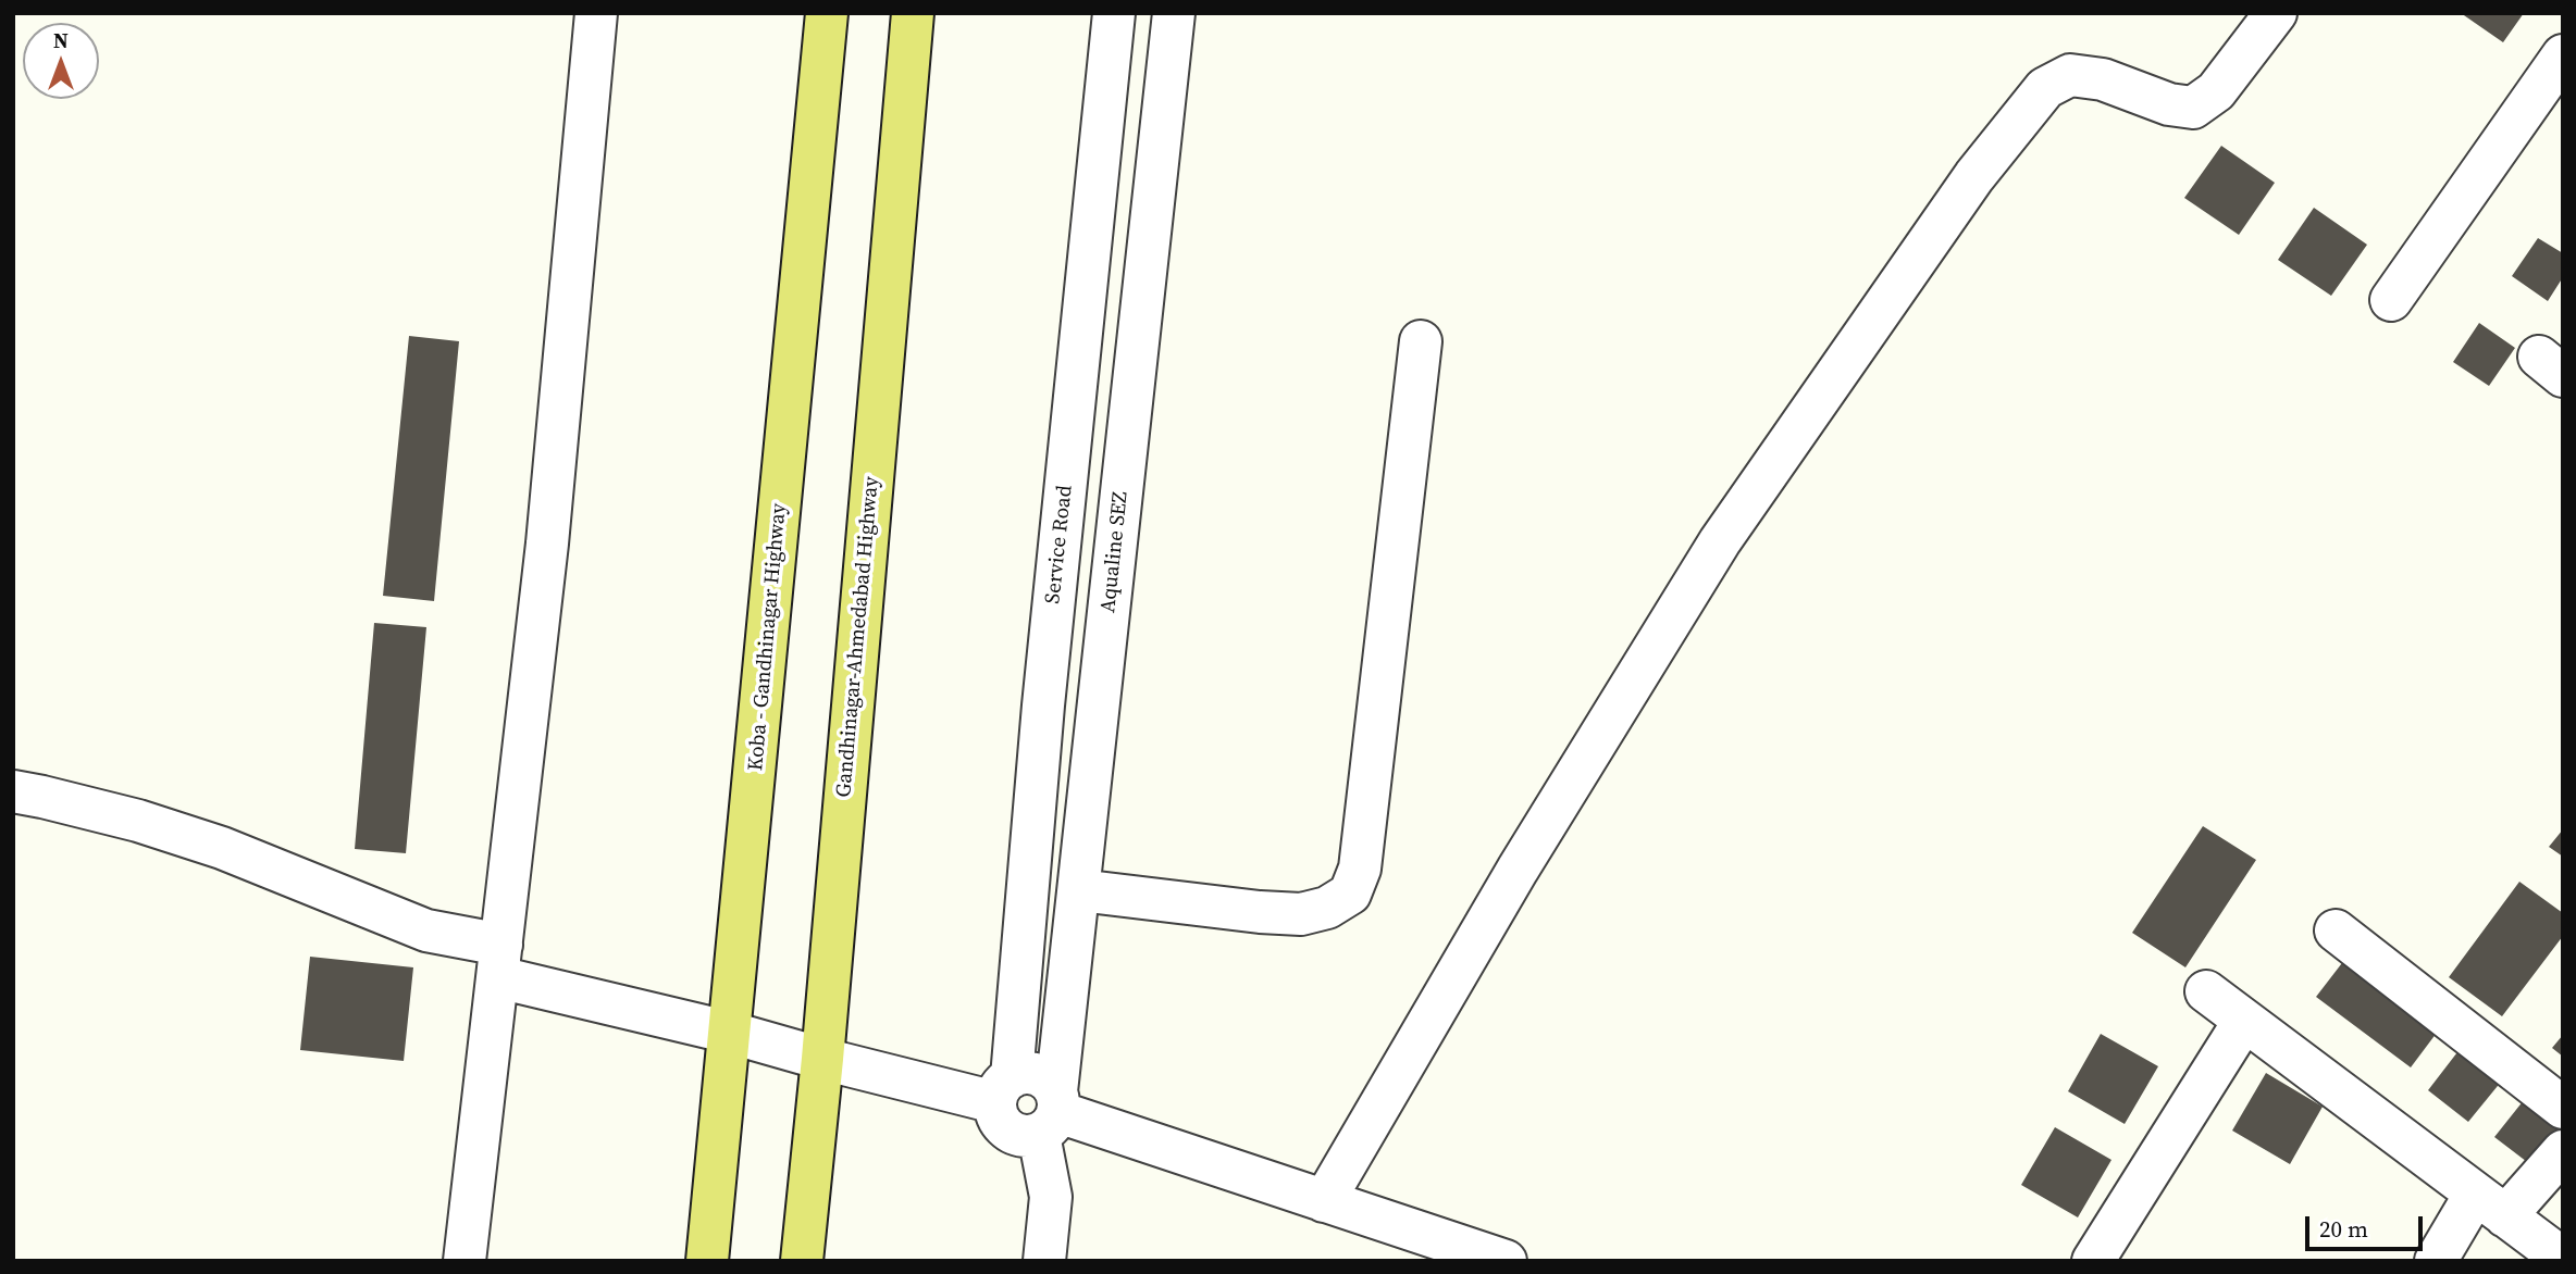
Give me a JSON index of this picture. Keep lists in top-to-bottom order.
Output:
{
  "streets": {
    "main road": ["Koba - Gandhinagar Highway", "Gandhinagar-Ahmedabad Highway"],
    "street": ["Service Road", "Aqualine SEZ"]
  },
  "crossings": [
    ["Service Road", "Aqualine SEZ"]
  ],
  "scale_bar": "20 m",
  "north": "top"
}
